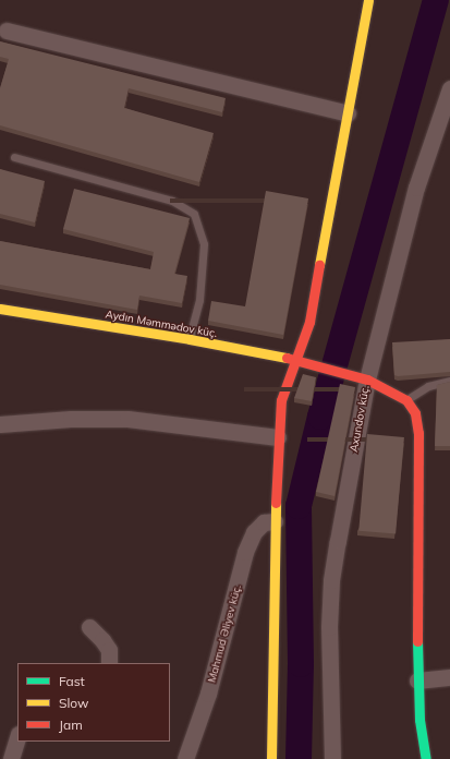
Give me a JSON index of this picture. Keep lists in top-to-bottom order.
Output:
{
  "streets": {
    "street": ["Aydın Məmmədov küç.", "Axundov küç.", "Mahmud Əliyev küç."]
  },
  "crossings": [
    ["Aydın Məmmədov küç.", "Axundov küç."]
  ],
  "legend": ["Fast", "Slow", "Jam"]
}
